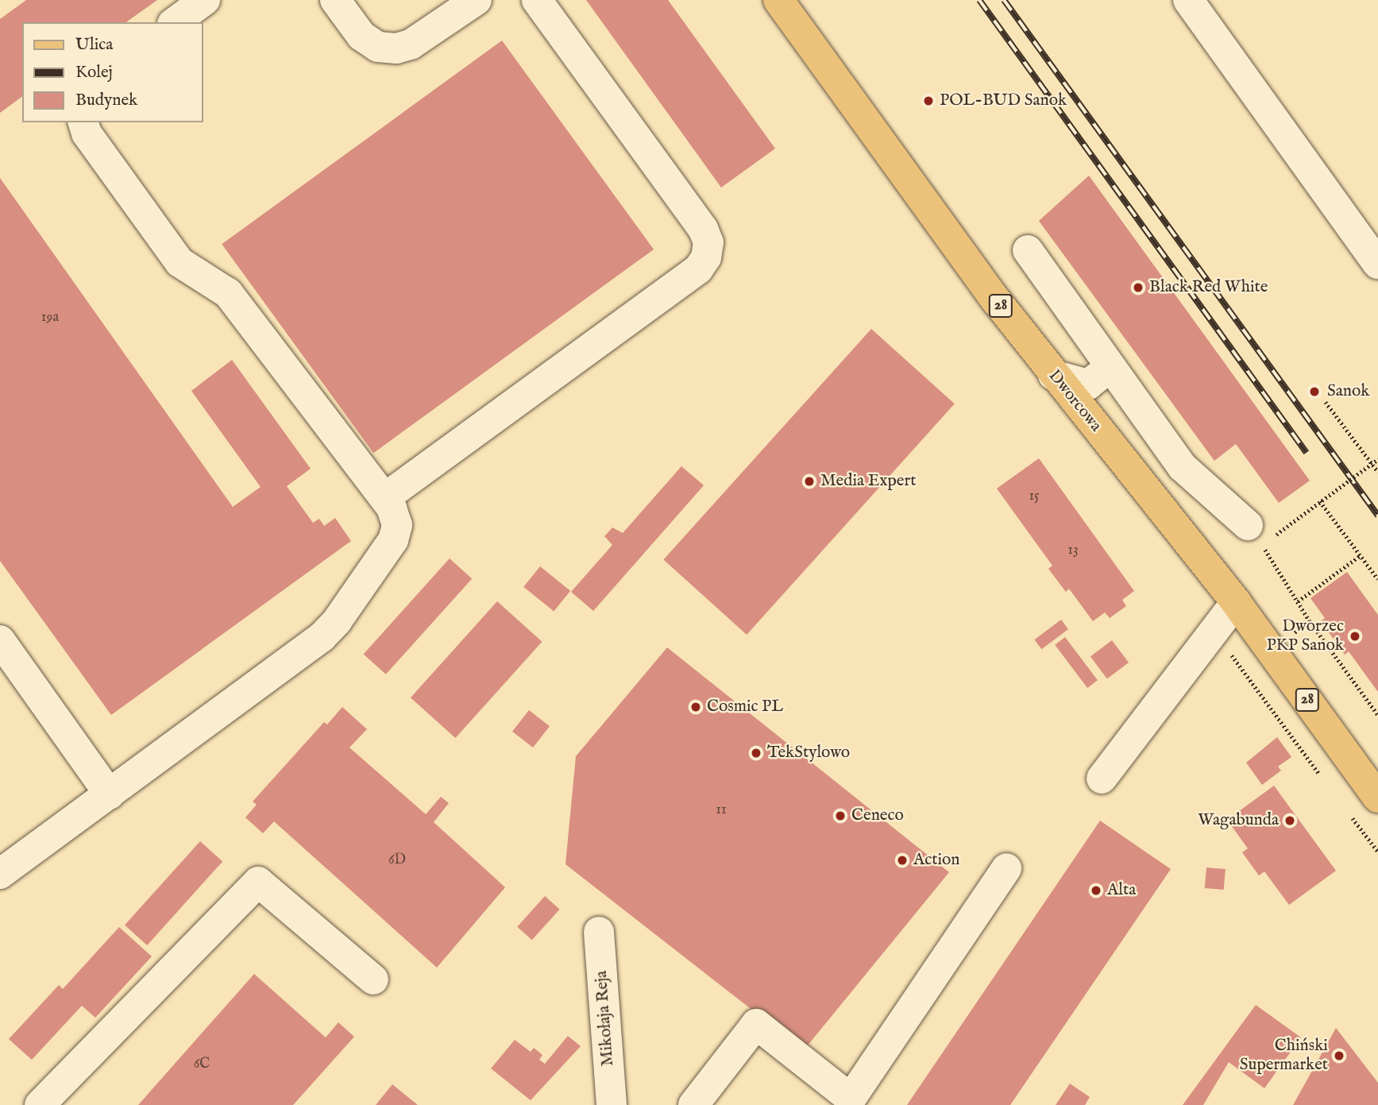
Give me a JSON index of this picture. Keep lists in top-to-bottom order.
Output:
{
  "streets": {
    "main road": ["28", "Dworcowa"],
    "street": ["Mikołaja Reja"]
  },
  "places": [
    "POL-BUD Sanok",
    "Black Red White",
    "Sanok",
    "Media Expert",
    "Dworzec PKP Sanok",
    "Cosmic PL",
    "TekStylowo",
    "Ceneco",
    "Wagabunda",
    "Action",
    "Alta",
    "Chiński Supermarket"
  ],
  "house_numbers": [
    "19a",
    "15",
    "13",
    "11",
    "6D",
    "6C"
  ],
  "legend": ["Ulica", "Kolej", "Budynek"]
}
